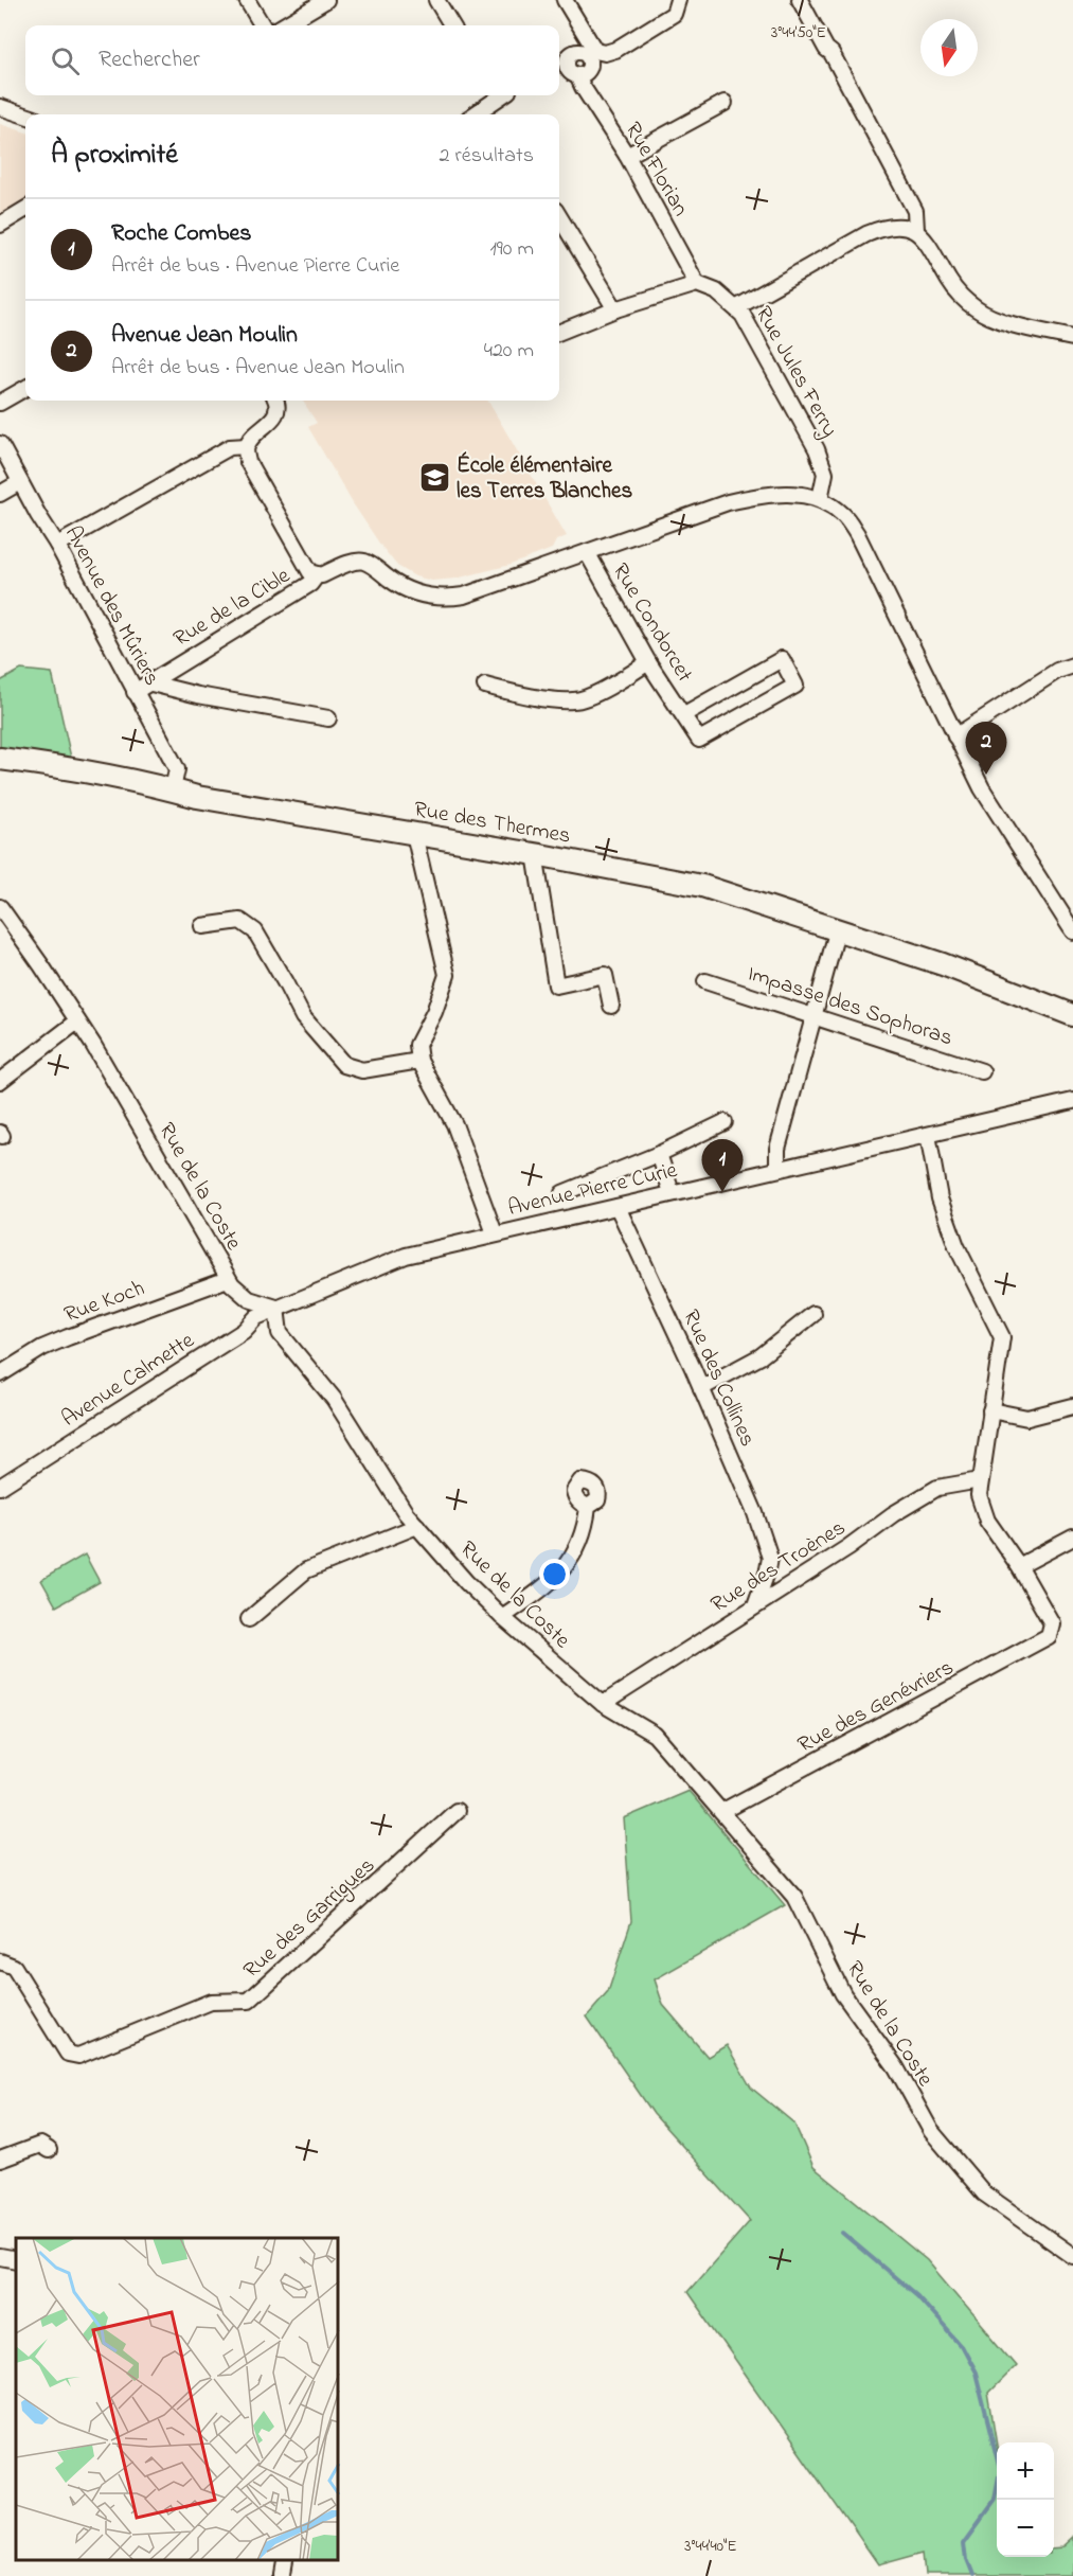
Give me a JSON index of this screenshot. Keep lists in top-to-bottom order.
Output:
{
  "streets": {
    "main road": ["Rue des Thermes"],
    "street": [
      "Rue Florian",
      "Rue Jules Ferry",
      "Avenue des Mûriers",
      "Rue de la Cible",
      "Rue Condorcet",
      "Impasse des Sophoras",
      "Rue de la Coste",
      "Avenue Pierre Curie",
      "Rue Koch",
      "Rue des Collines",
      "Avenue Calmette",
      "Rue des Troènes",
      "Rue des Genévriers",
      "Rue des Garrigues"
    ]
  },
  "crossings": [
    ["Rue Florian", "Rue Jules Ferry"],
    ["Avenue des Mûriers", "Rue de la Cible"],
    ["Avenue des Mûriers", "Rue des Thermes"],
    ["Rue de la Coste", "Avenue Pierre Curie"],
    ["Rue de la Coste", "Rue Koch"],
    ["Rue de la Coste", "Avenue Calmette"],
    ["Rue de la Coste", "Rue des Troènes"],
    ["Rue de la Coste", "Rue des Genévriers"],
    ["Avenue Pierre Curie", "Rue des Collines"],
    ["Avenue Pierre Curie", "Avenue Calmette"],
    ["Rue des Collines", "Rue des Troènes"]
  ],
  "places": {
    "school or university": ["École élémentaire les Terres Blanches"]
  },
  "north": "bottom",
  "page": {
    "search": "Rechercher",
    "heading": ["À proximité", "2 résultats"],
    "list": [
      {
        "mark": "1",
        "name": "Roche Combes",
        "note": "Arrêt de bus · Avenue Pierre Curie",
        "value": "190 m"
      },
      {
        "mark": "2",
        "name": "Avenue Jean Moulin",
        "note": "Arrêt de bus · Avenue Jean Moulin",
        "value": "420 m"
      }
    ],
    "pins": ["2", "1"],
    "map_buttons": ["+", "−"]
  },
  "coordinates": ["3°44'50\"E", "3°44'40\"E"]
}
